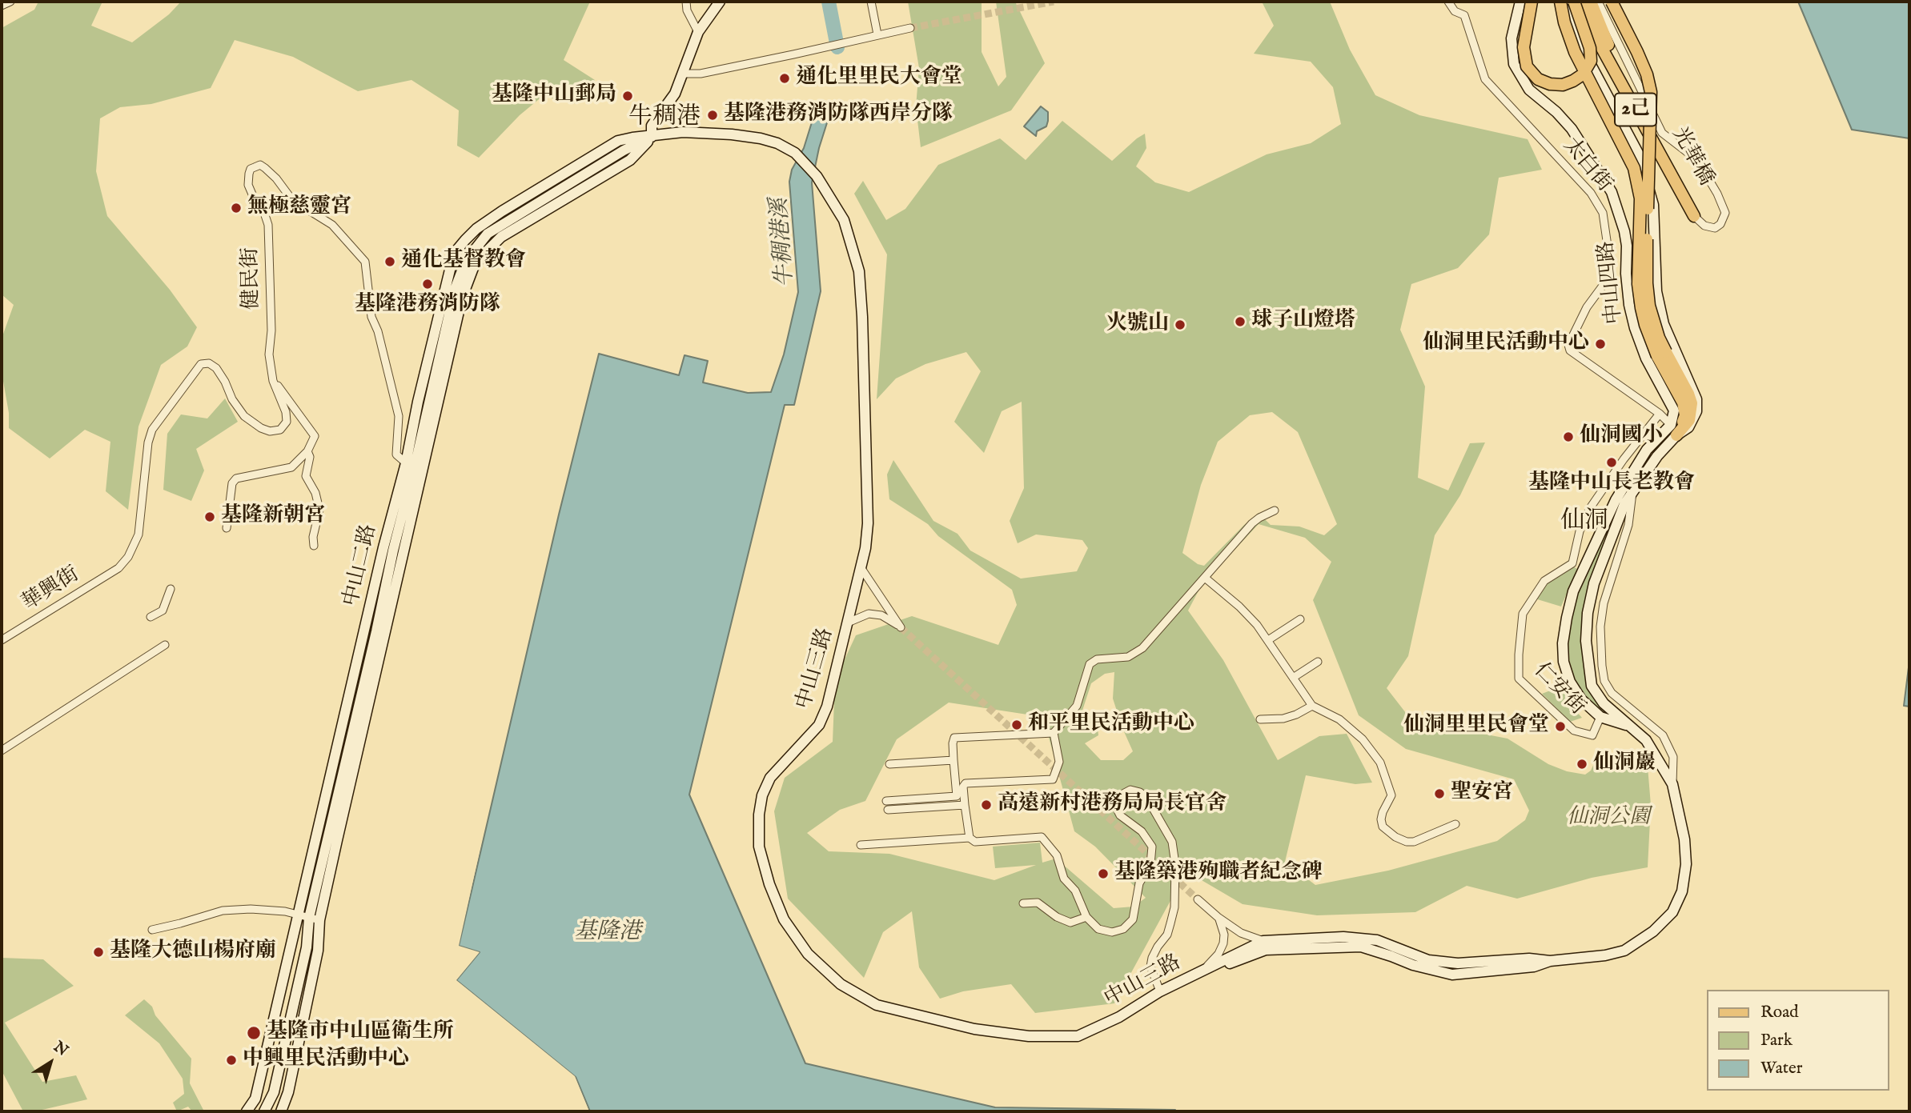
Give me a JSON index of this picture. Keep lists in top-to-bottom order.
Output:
{
  "streets": {
    "main road": ["2己", "光華橋"],
    "street": [
      "太白街",
      "健民街",
      "中山四路",
      "中山二路",
      "華興街",
      "中山三路",
      "仁安街"
    ]
  },
  "crossings": [
    ["太白街", "中山四路"],
    ["太白街", "仁安街"],
    ["健民街", "中山二路"],
    ["健民街", "華興街"],
    ["中山二路", "中山三路"]
  ],
  "districts": ["牛稠港", "仙洞"],
  "water": ["牛稠港溪", "基隆港"],
  "parks": ["仙洞公園"],
  "places": [
    "通化里里民大會堂",
    "基隆中山郵局",
    "基隆港務消防隊西岸分隊",
    "無極慈靈宮",
    "通化基督教會",
    "基隆港務消防隊",
    "球子山燈塔",
    "火號山",
    "仙洞里民活動中心",
    "仙洞國小",
    "基隆中山長老教會",
    "基隆新朝宮",
    "和平里民活動中心",
    "仙洞里里民會堂",
    "仙洞巖",
    "聖安宮",
    "高遠新村港務局局長官舍",
    "基隆築港殉職者紀念碑",
    "基隆大德山楊府廟",
    "基隆市中山區衛生所",
    "中興里民活動中心"
  ],
  "legend": ["Road", "Park", "Water"],
  "north": "top right"
}
